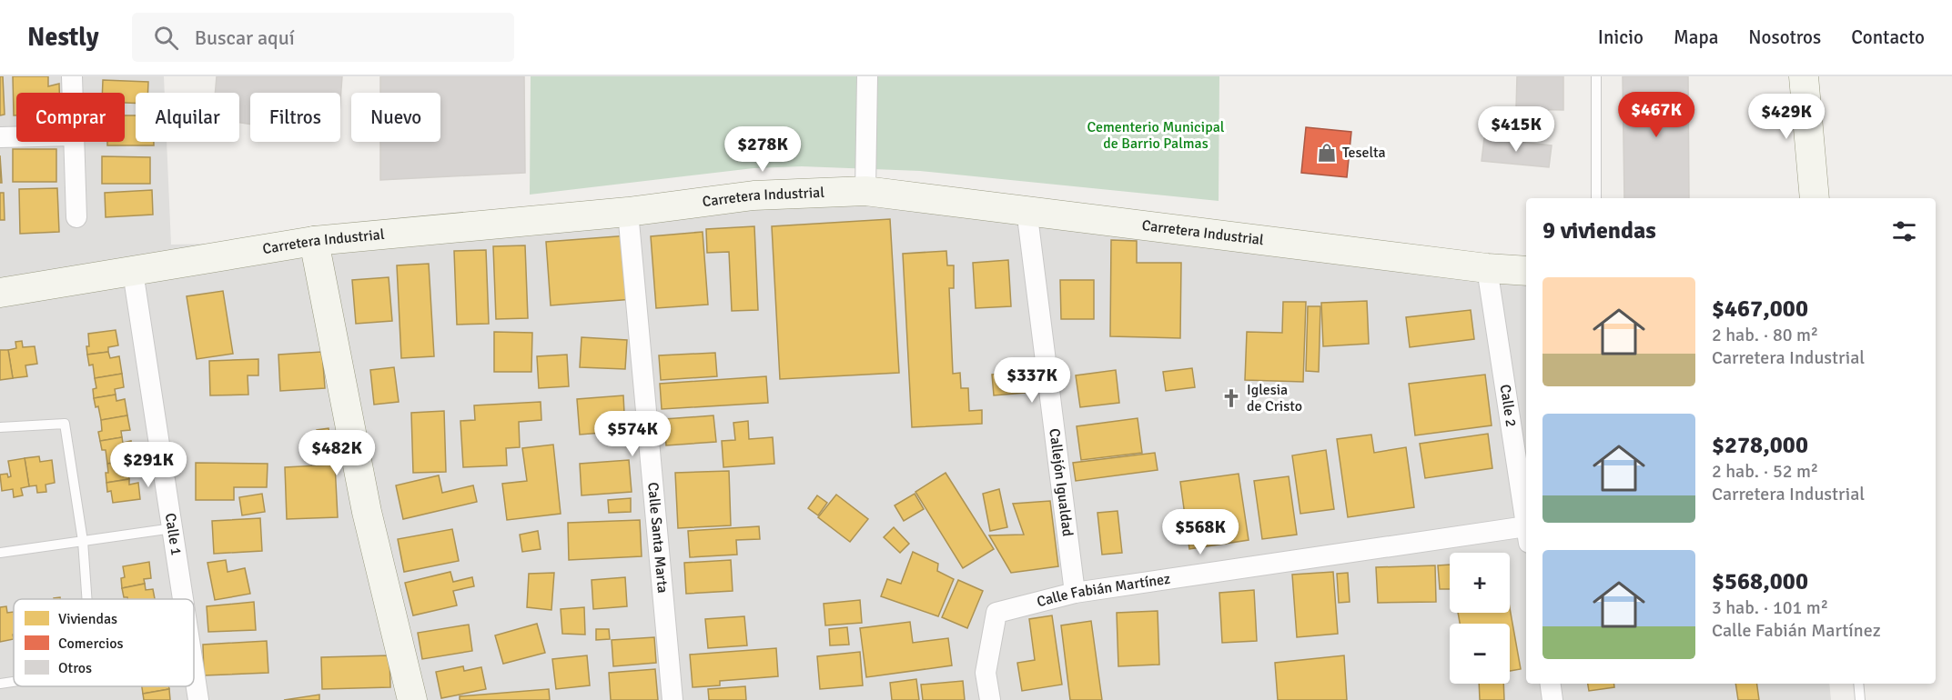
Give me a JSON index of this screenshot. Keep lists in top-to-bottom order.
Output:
{
  "streets": {
    "street": [
      "Carretera Industrial",
      "Calle 2",
      "Callejón Igualdad",
      "Calle 1",
      "Calle Santa Marta",
      "Calle Fabián Martínez"
    ]
  },
  "crossings": [
    ["Carretera Industrial", "Calle 2"],
    ["Carretera Industrial", "Callejón Igualdad"],
    ["Carretera Industrial", "Calle 1"],
    ["Carretera Industrial", "Calle Santa Marta"],
    ["Callejón Igualdad", "Calle Fabián Martínez"]
  ],
  "parks": ["Cementerio Municipal de Barrio Palmas"],
  "places": {
    "shop": ["Teselta"],
    "church": ["Iglesia de Cristo"]
  },
  "legend": ["Viviendas", "Comercios", "Otros"],
  "page": {
    "header": "Nestly",
    "search": "Buscar aquí",
    "nav": [
      "Inicio",
      "Mapa",
      "Nosotros",
      "Contacto"
    ],
    "price": [
      "$467K",
      "$429K",
      "$415K",
      "$278K",
      "$337K",
      "$574K",
      "$482K",
      "$291K",
      "$568K"
    ],
    "chip": [
      "Comprar",
      "Alquilar",
      "Filtros",
      "Nuevo"
    ],
    "heading": "9 viviendas",
    "list": [
      {
        "name": "$467,000",
        "note": "2 hab. · 80 m² · Carretera Industrial"
      },
      {
        "name": "$278,000",
        "note": "2 hab. · 52 m² · Carretera Industrial"
      },
      {
        "name": "$568,000",
        "note": "3 hab. · 101 m² · Calle Fabián Martínez"
      }
    ],
    "map_buttons": ["+", "−"]
  }
}
